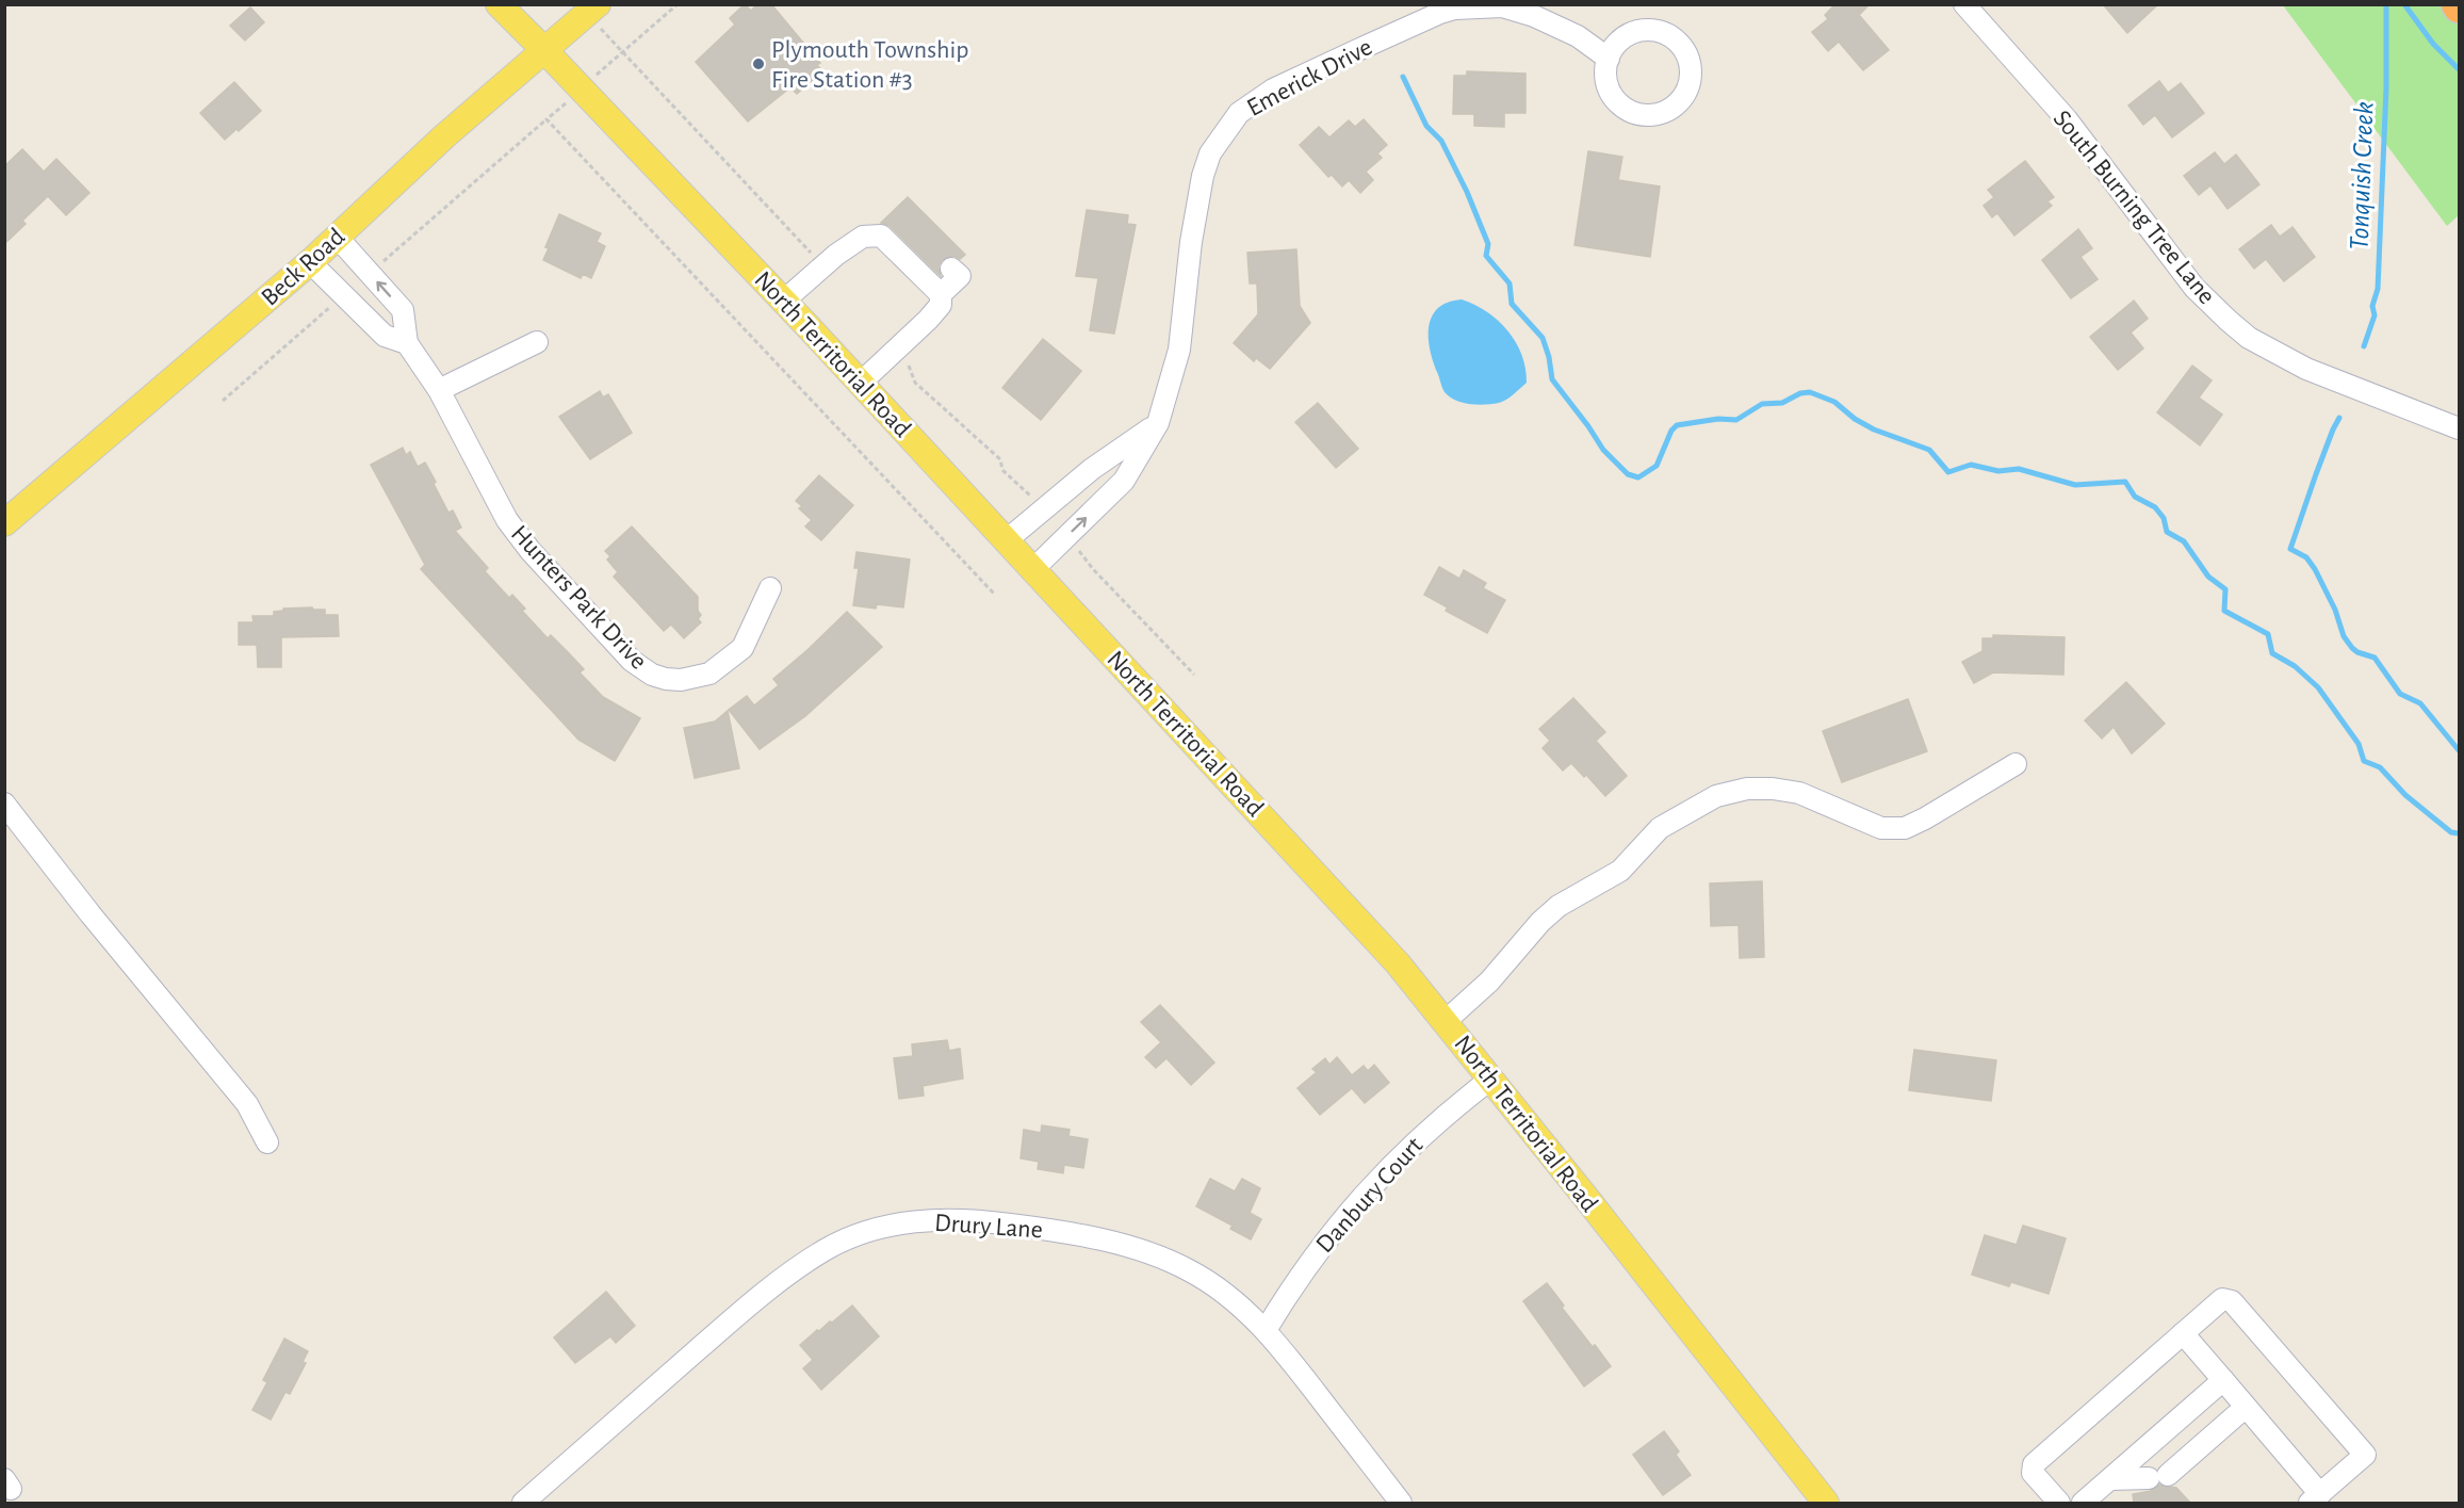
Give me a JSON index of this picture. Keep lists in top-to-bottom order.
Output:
{
  "streets": {
    "main road": ["Beck Road", "North Territorial Road"],
    "street": [
      "Emerick Drive",
      "South Burning Tree Lane",
      "Hunters Park Drive",
      "Danbury Court",
      "Drury Lane"
    ]
  },
  "crossings": [
    ["Emerick Drive", "North Territorial Road"],
    ["Beck Road", "North Territorial Road"],
    ["Beck Road", "Hunters Park Drive"],
    ["North Territorial Road", "Danbury Court"],
    ["Danbury Court", "Drury Lane"]
  ],
  "water": ["Tonquish Creek"],
  "places": ["Plymouth Township Fire Station #3"]
}
